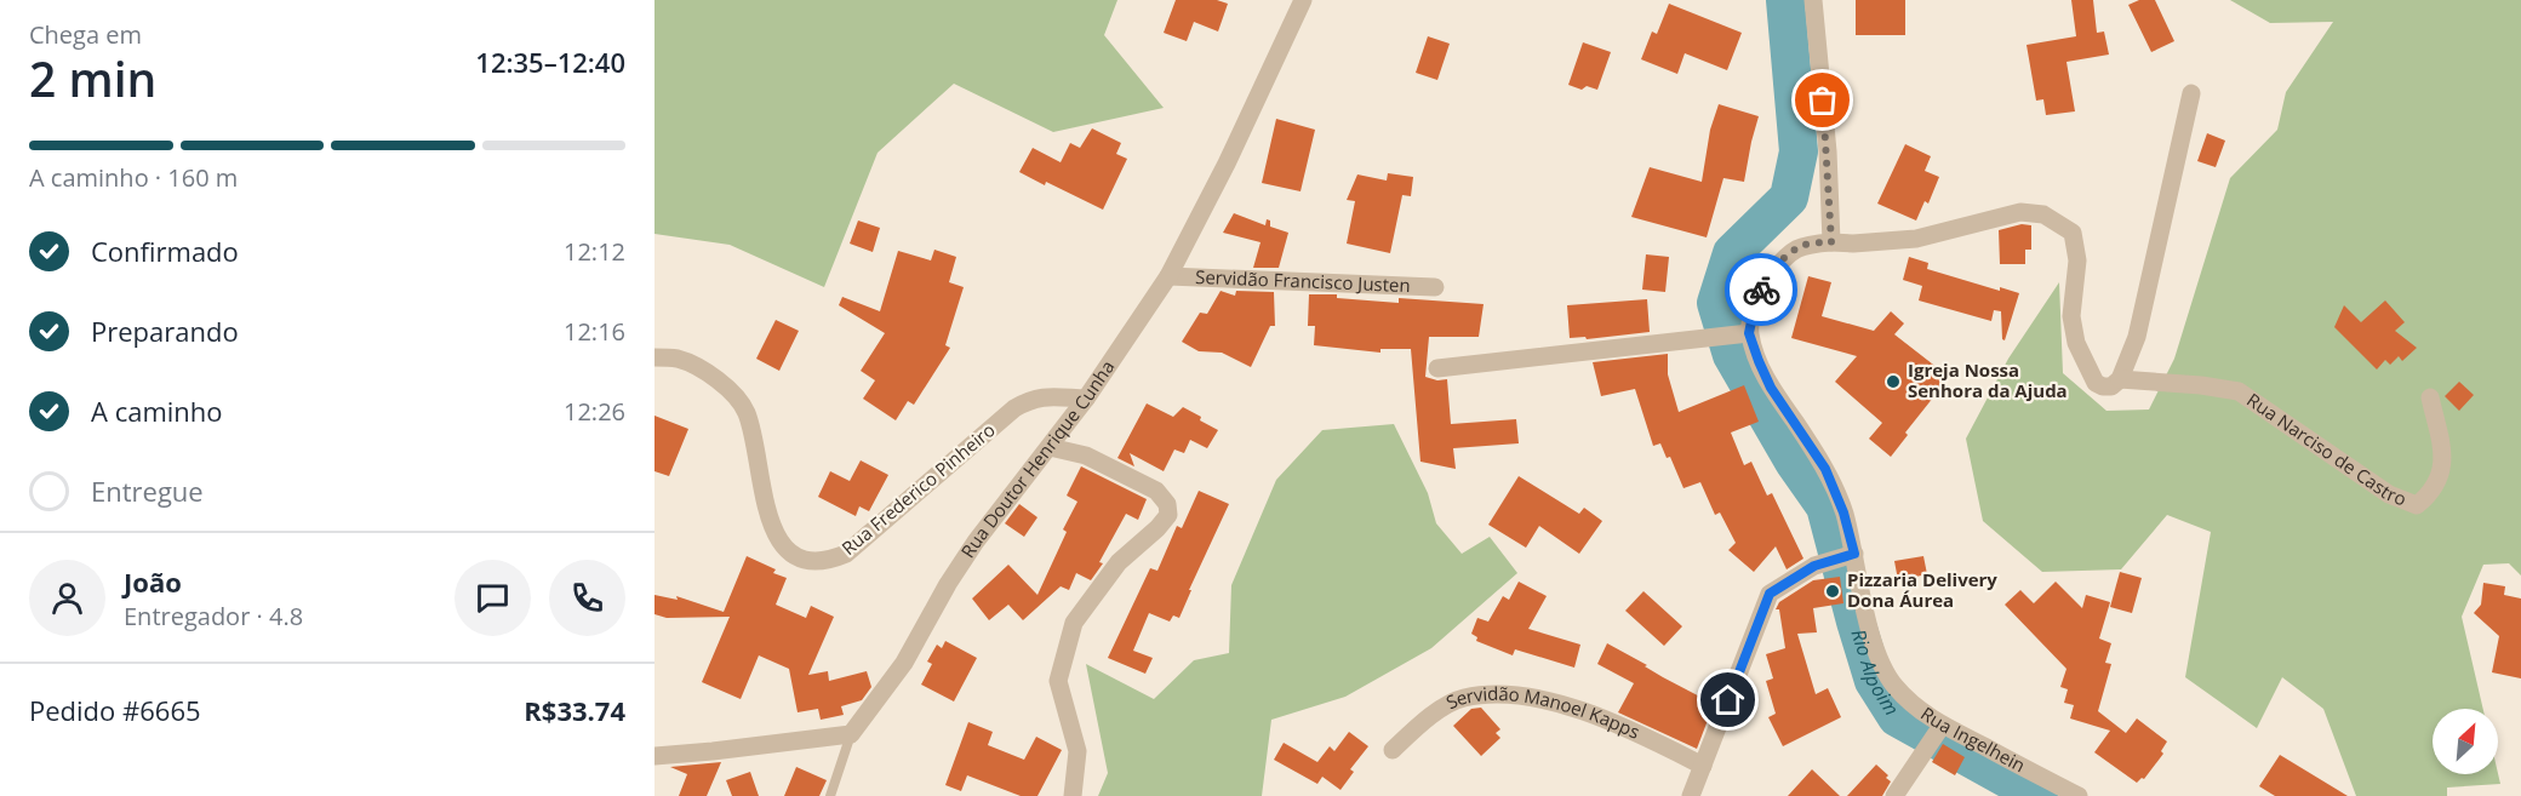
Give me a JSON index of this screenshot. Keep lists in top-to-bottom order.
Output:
{
  "streets": {
    "street": [
      "Servidão Francisco Justen",
      "Rua Narciso de Castro",
      "Rua Doutor Henrique Cunha",
      "Rua Frederico Pinheiro",
      "Servidão Manoel Kapps",
      "Rua Ingelhein"
    ]
  },
  "crossings": [
    ["Servidão Francisco Justen", "Rua Doutor Henrique Cunha"],
    ["Rua Doutor Henrique Cunha", "Rua Frederico Pinheiro"]
  ],
  "water": ["Rio Alpoim"],
  "places": ["Igreja Nossa Senhora da Ajuda", "Pizzaria Delivery Dona Áurea"],
  "north": "top right",
  "page": {
    "heading": ["2 min", "Chega em", "12:35–12:40"],
    "panel": [
      "João",
      "Entregador · 4.8",
      "Pedido #6665",
      "R$33.74"
    ],
    "bar": "A caminho · 160 m",
    "list": [
      ["Confirmado", "12:12"],
      ["Preparando", "12:16"],
      ["A caminho", "12:26"],
      "Entregue"
    ]
  }
}
